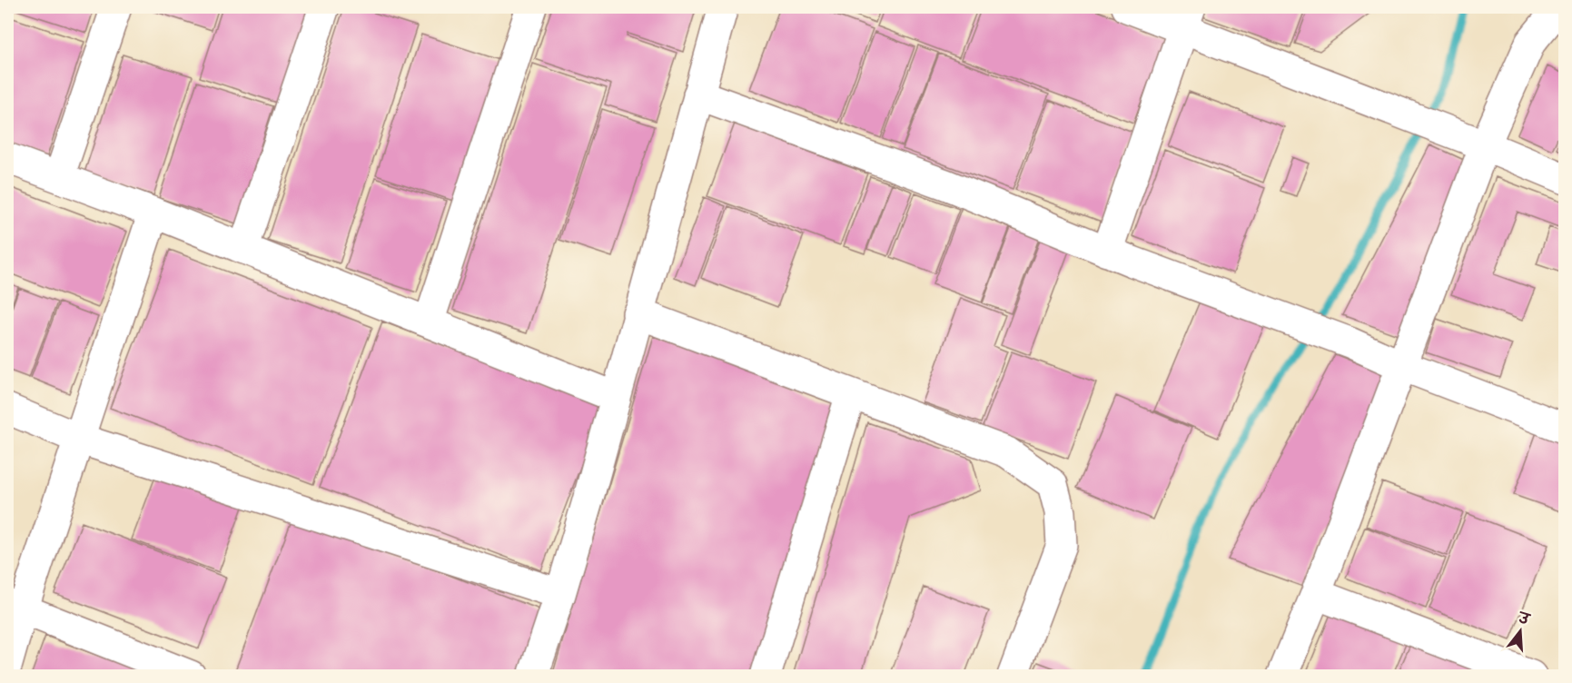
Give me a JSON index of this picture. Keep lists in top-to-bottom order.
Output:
{
  "north": "top"
}
